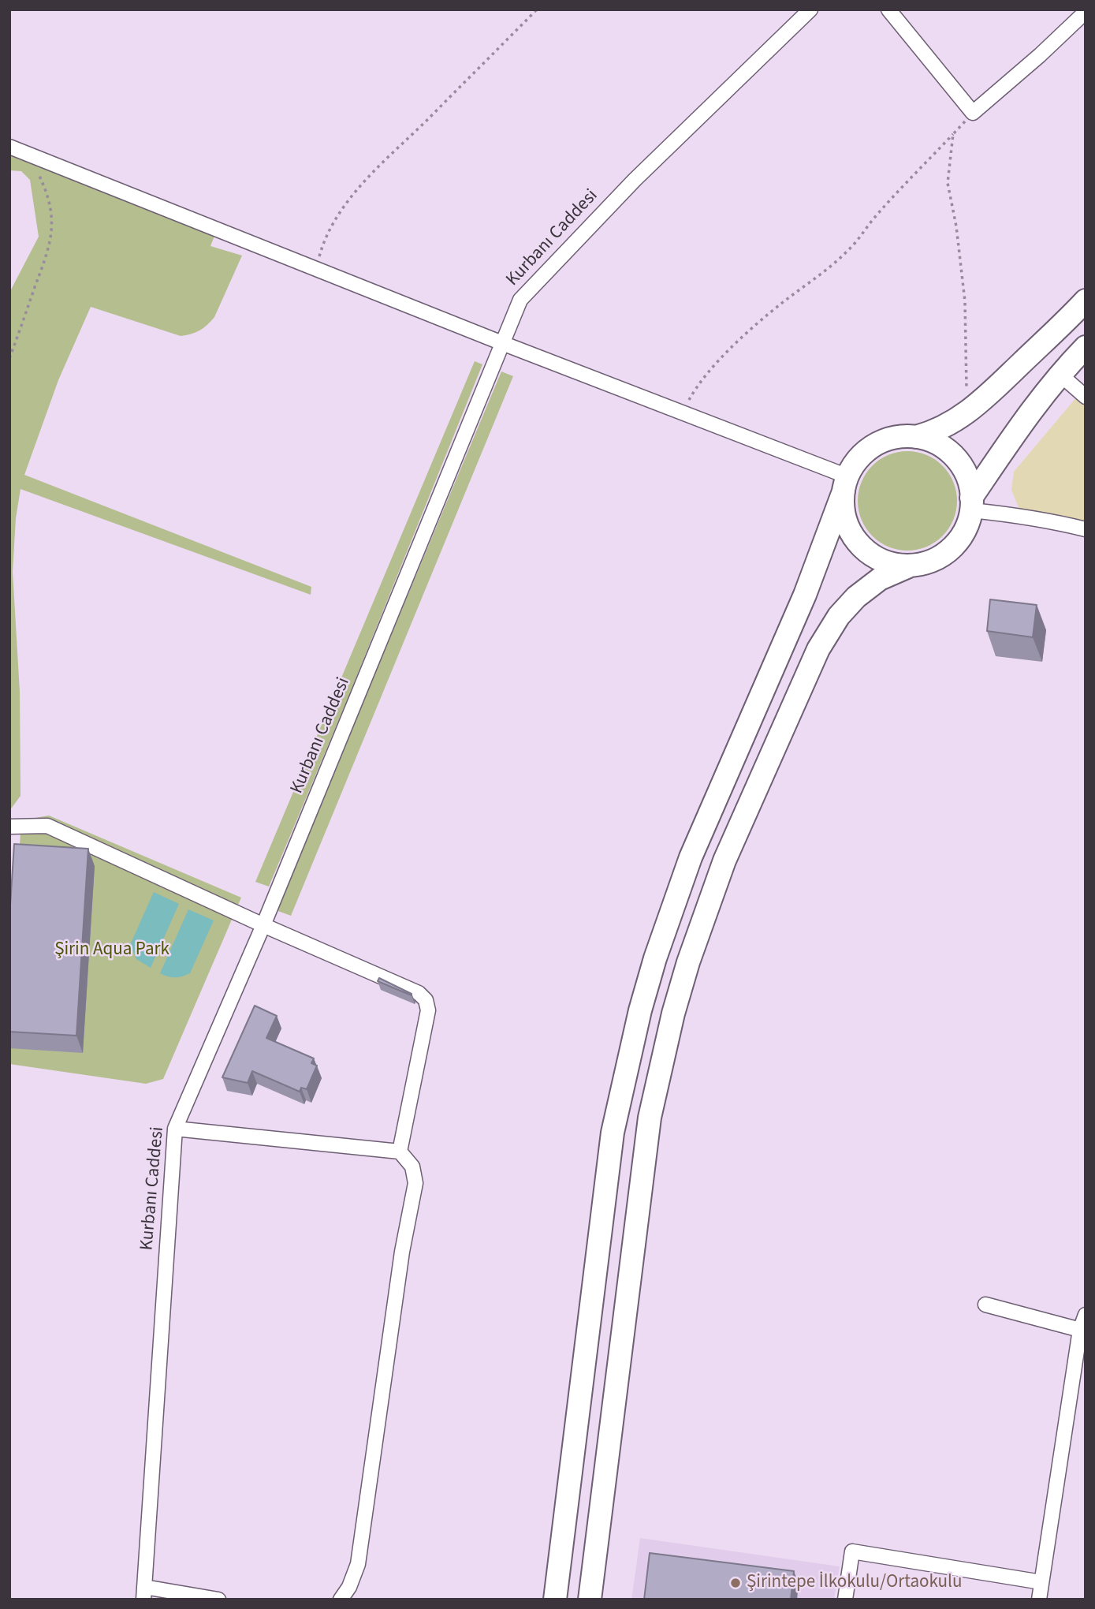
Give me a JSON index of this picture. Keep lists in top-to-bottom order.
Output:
{
  "streets": {
    "street": ["Kurbanı Caddesi"]
  },
  "parks": ["Şirin Aqua Park"],
  "places": ["Şirintepe İlkokulu/Ortaokulu"]
}
